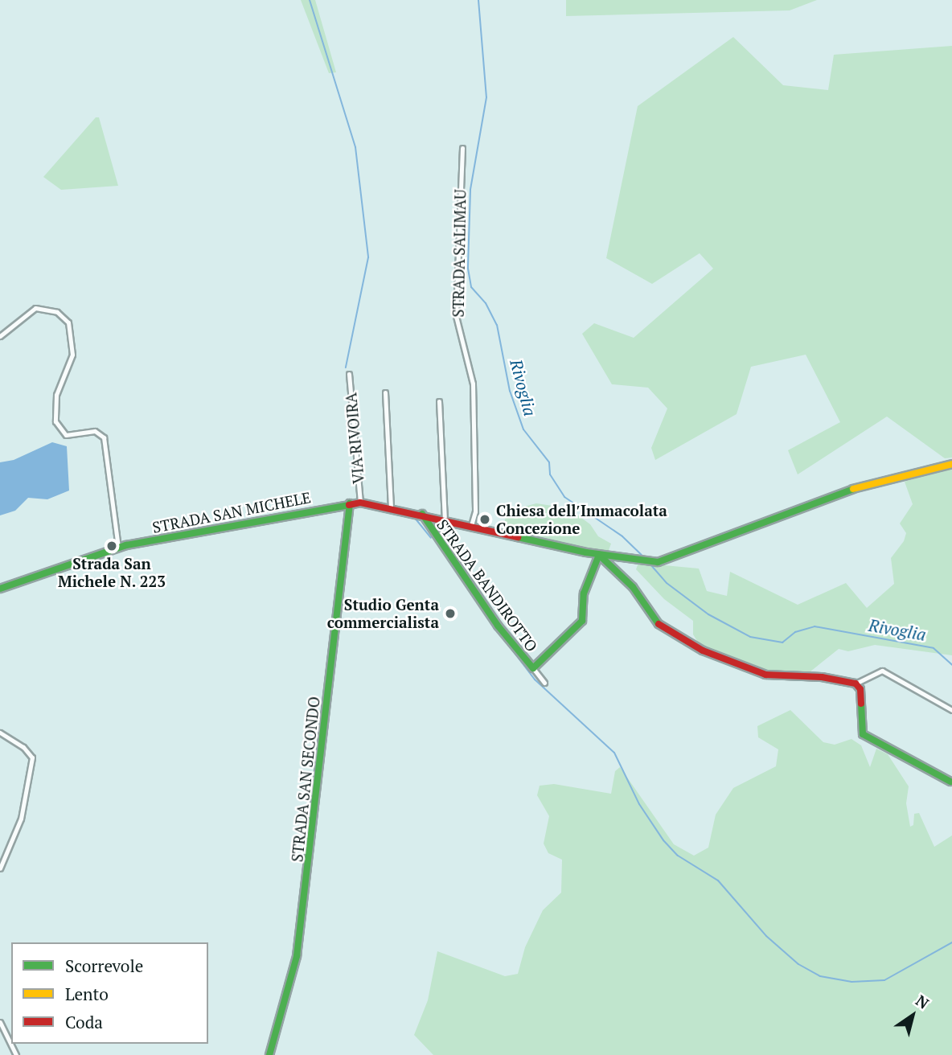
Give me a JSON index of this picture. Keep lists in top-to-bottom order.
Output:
{
  "streets": {
    "street": [
      "STRADA SALIMAU",
      "VIA RIVOIRA",
      "STRADA SAN MICHELE",
      "STRADA BANDIROTTO",
      "STRADA SAN SECONDO"
    ]
  },
  "crossings": [
    ["STRADA SALIMAU", "STRADA SAN MICHELE"],
    ["VIA RIVOIRA", "STRADA SAN MICHELE"],
    ["STRADA SAN MICHELE", "STRADA BANDIROTTO"],
    ["STRADA SAN MICHELE", "STRADA SAN SECONDO"]
  ],
  "water": ["Rivoglia"],
  "places": ["Chiesa dell′Immacolata Concezione", "Strada San Michele N. 223", "Studio Genta commercialista"],
  "legend": ["Scorrevole", "Lento", "Coda"],
  "north": "top right"
}
